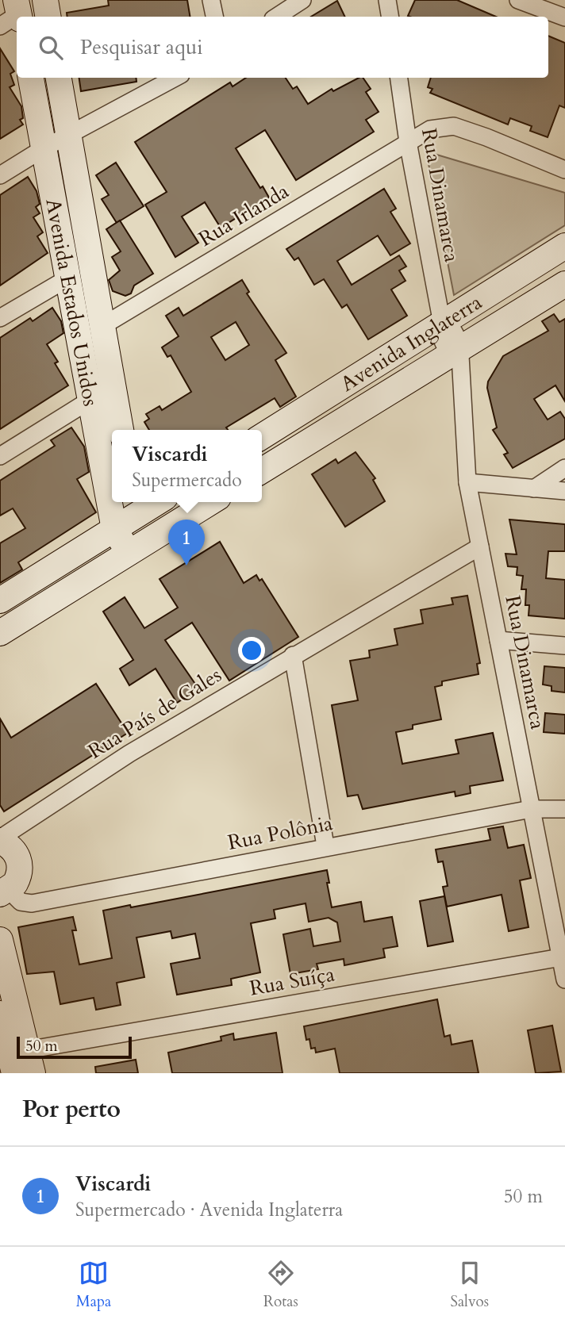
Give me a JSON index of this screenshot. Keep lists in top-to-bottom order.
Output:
{
  "streets": {
    "main road": ["Avenida Estados Unidos", "Avenida Inglaterra"],
    "street": [
      "Rua Dinamarca",
      "Rua Irlanda",
      "Rua País de Gales",
      "Rua Polônia",
      "Rua Suíça"
    ]
  },
  "crossings": [
    ["Rua Dinamarca", "Rua Irlanda"],
    ["Rua Dinamarca", "Avenida Inglaterra"],
    ["Rua Dinamarca", "Rua País de Gales"],
    ["Rua Dinamarca", "Rua Polônia"],
    ["Rua Dinamarca", "Rua Suíça"],
    ["Rua Irlanda", "Avenida Estados Unidos"]
  ],
  "scale_bar": "50 m",
  "page": {
    "search": "Pesquisar aqui",
    "popup": ["Viscardi", "Supermercado"],
    "pins": "1",
    "scale": "50 m",
    "heading": "Por perto",
    "list": [
      {
        "mark": "1",
        "name": "Viscardi",
        "note": "Supermercado · Avenida Inglaterra",
        "value": "50 m"
      }
    ],
    "nav": ["Mapa", "Rotas", "Salvos"]
  }
}
